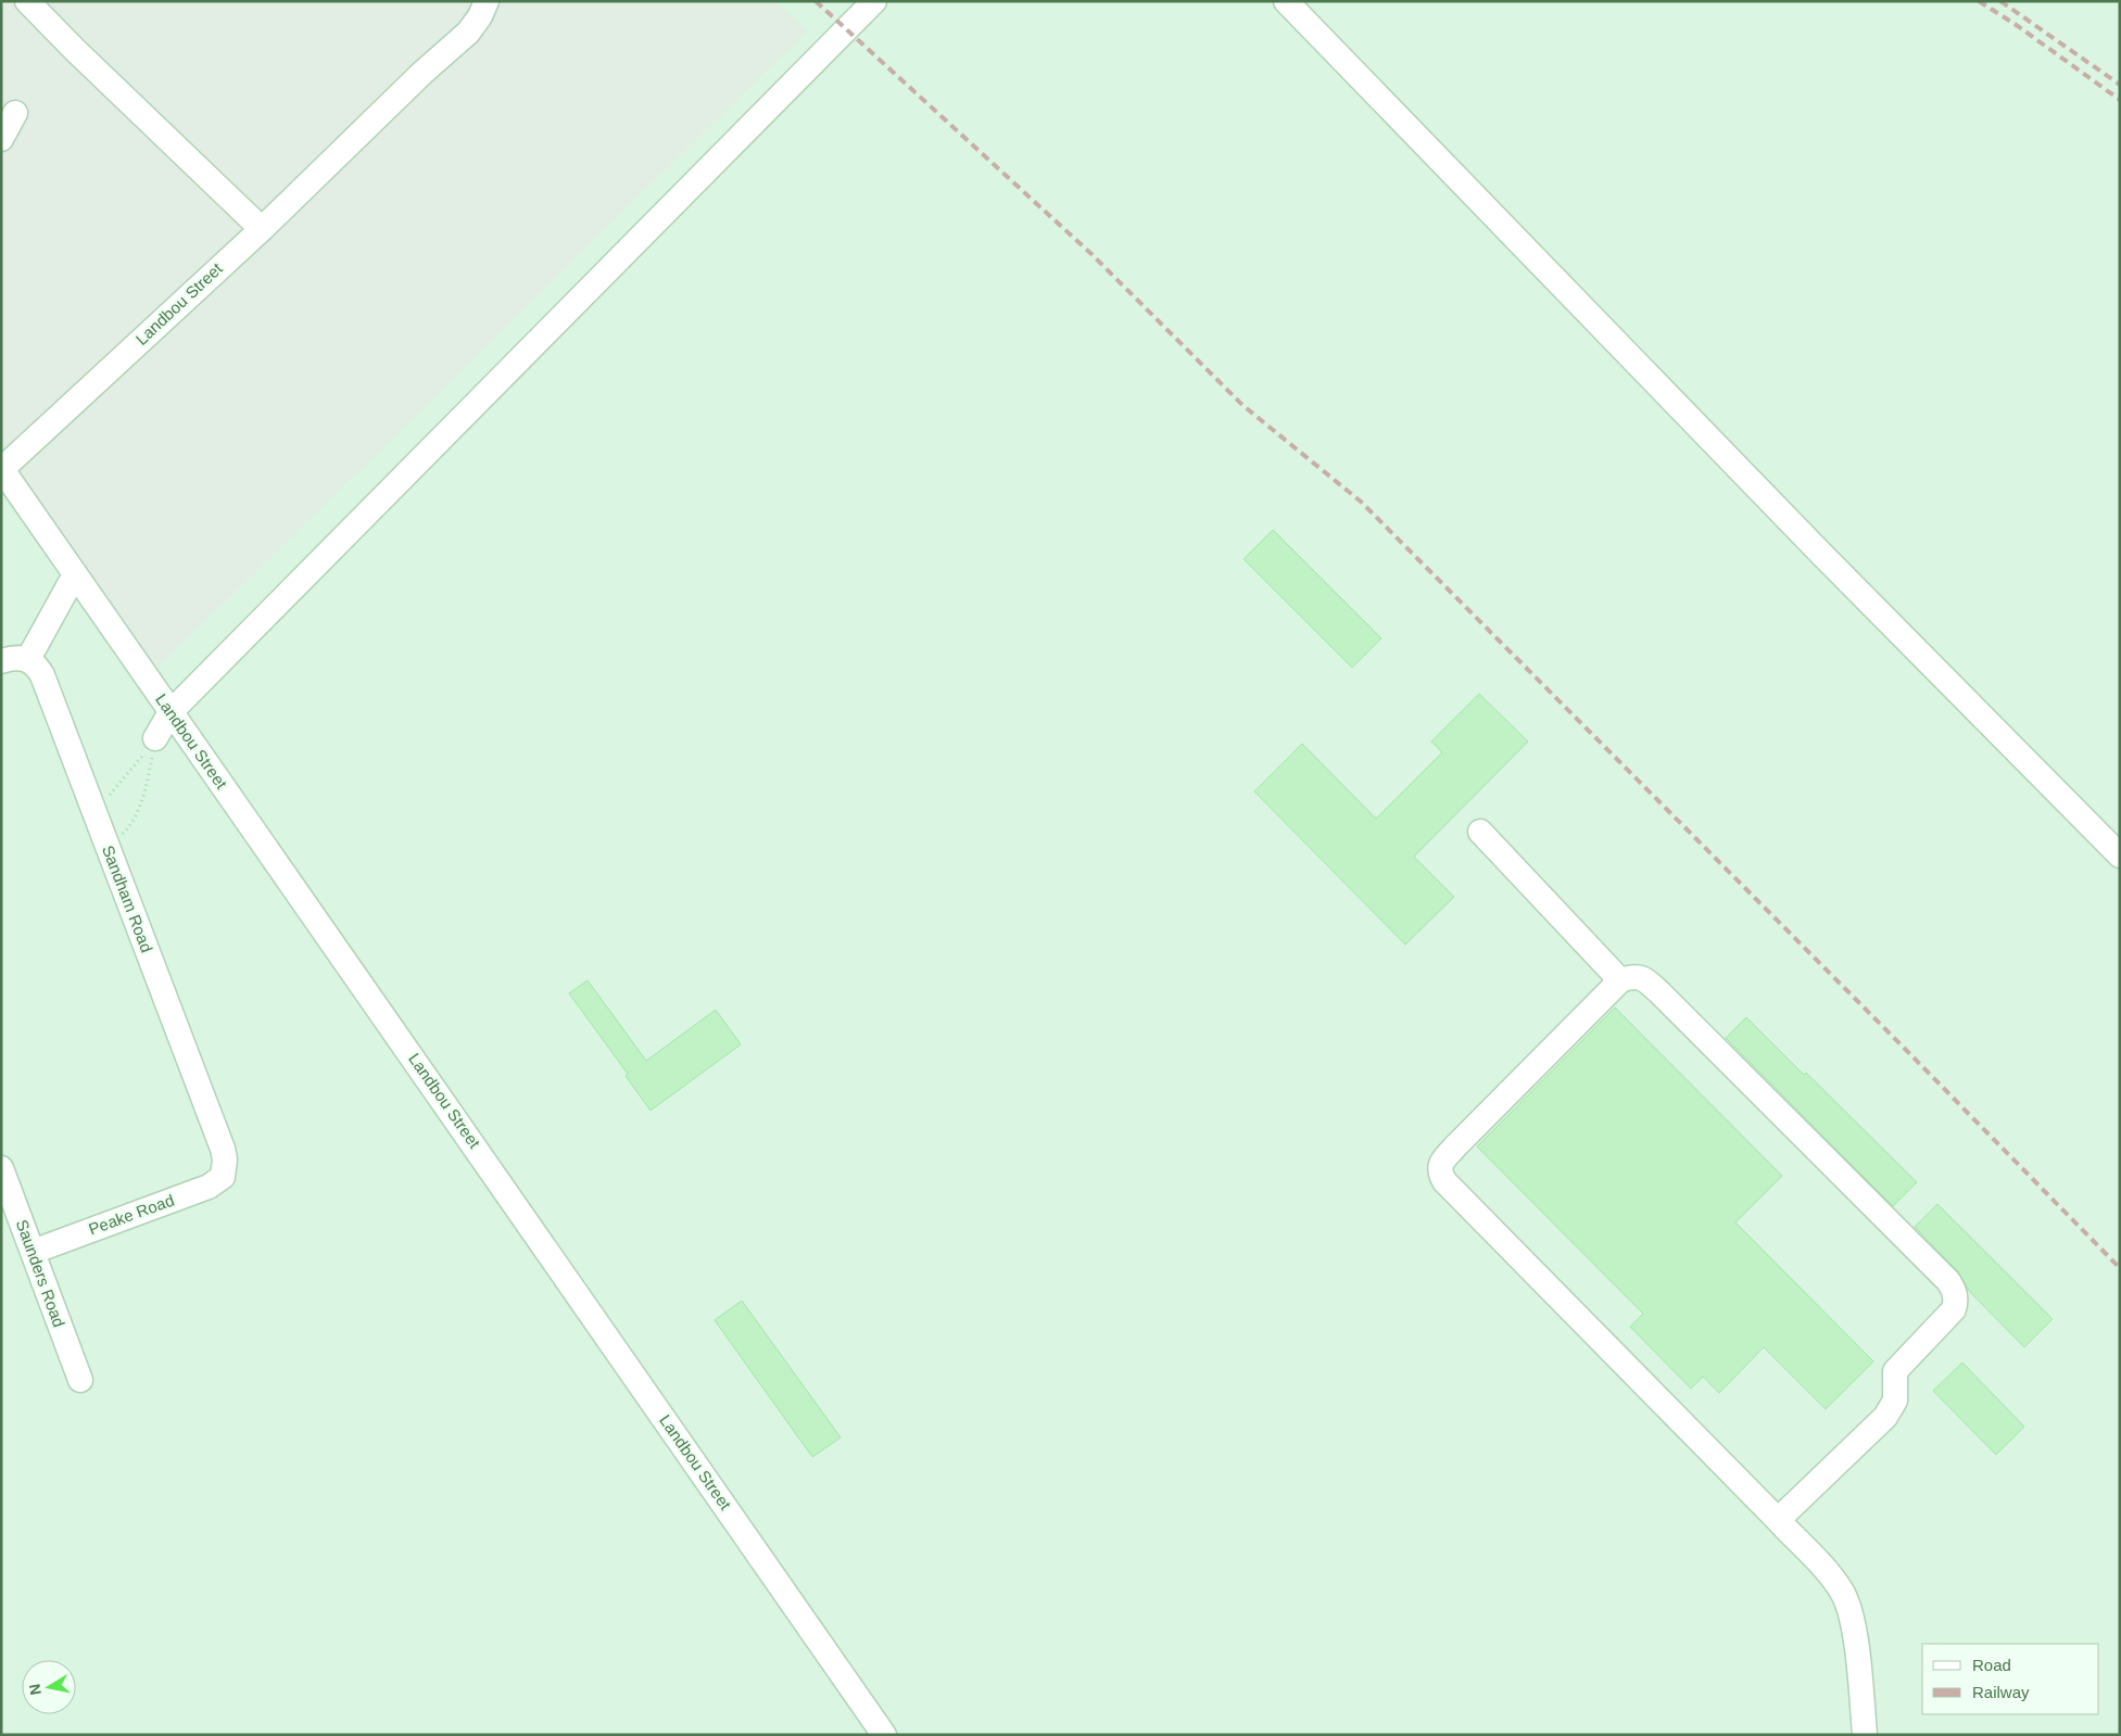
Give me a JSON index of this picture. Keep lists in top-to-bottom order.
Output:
{
  "streets": {
    "street": [
      "Landbou Street",
      "Sandham Road",
      "Peake Road",
      "Saunders Road"
    ]
  },
  "crossings": [
    ["Sandham Road", "Peake Road"],
    ["Peake Road", "Saunders Road"]
  ],
  "legend": ["Road", "Railway"],
  "north": "left"
}
